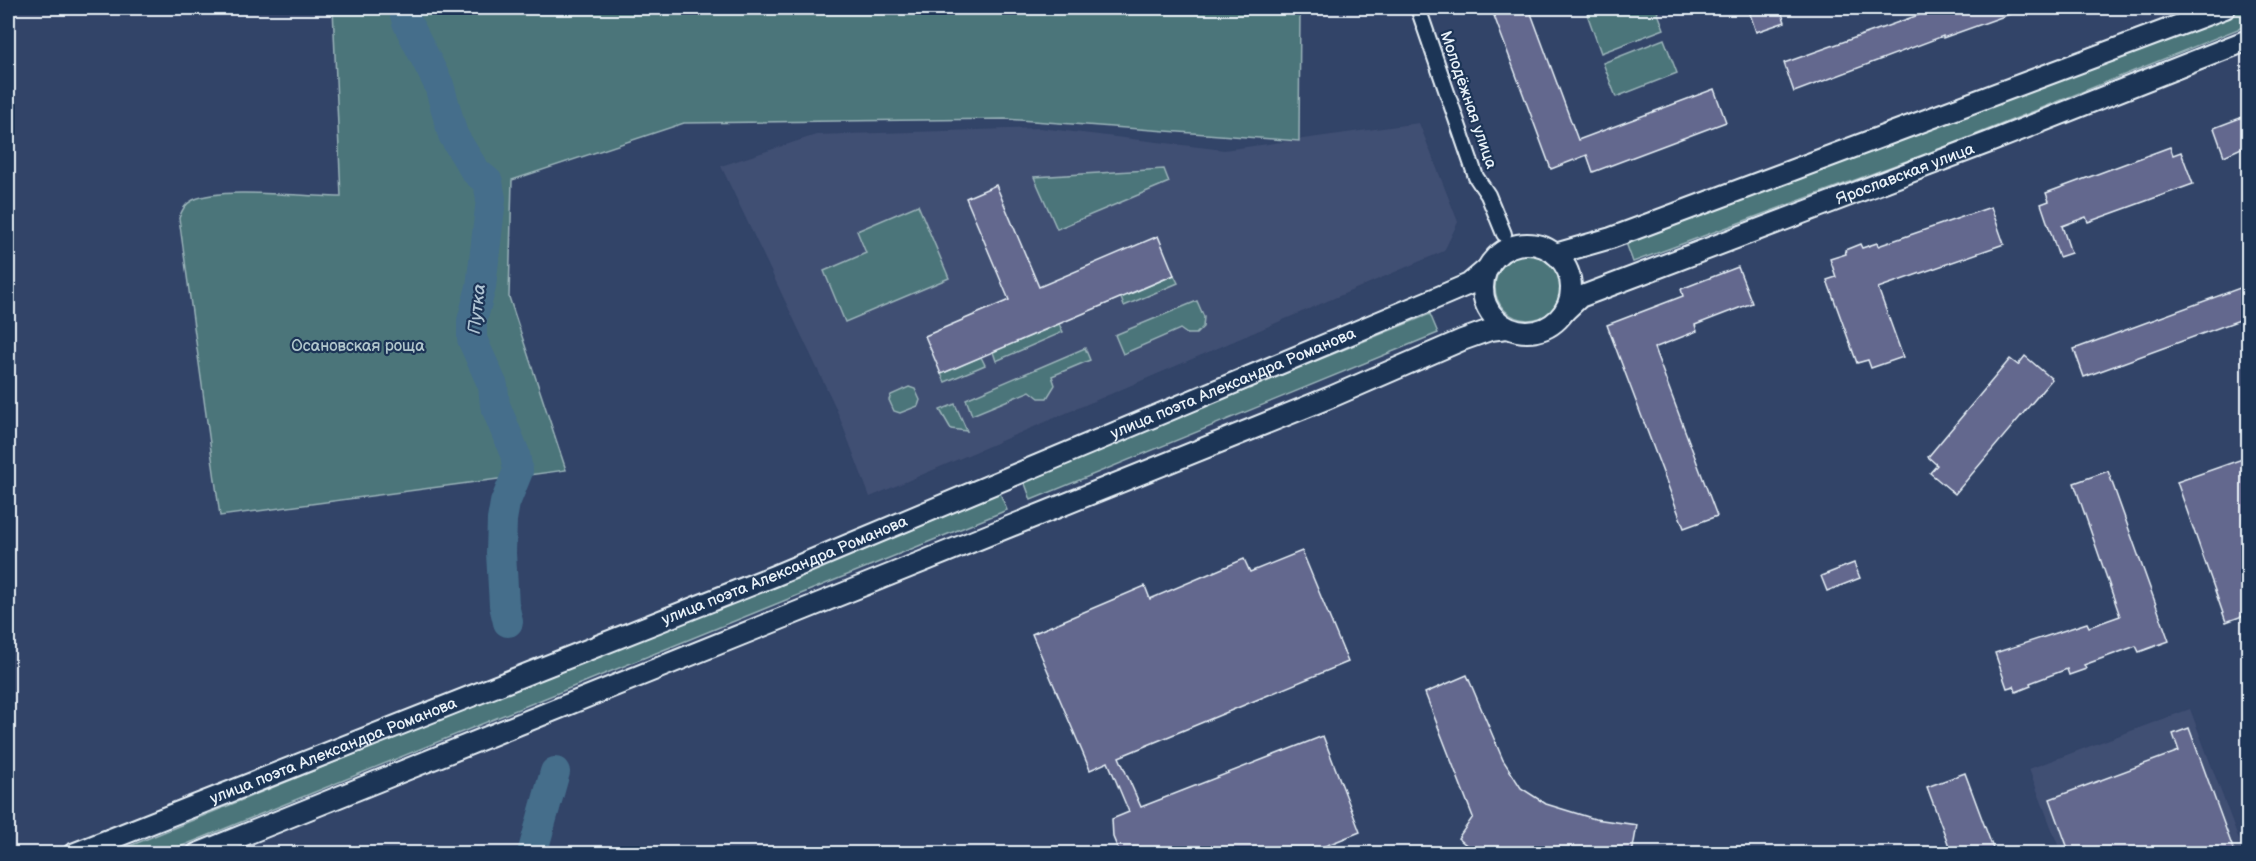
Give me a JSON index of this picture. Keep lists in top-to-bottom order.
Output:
{
  "streets": {
    "main road": ["Ярославская улица", "улица поэта Александра Романова"],
    "street": ["Молодёжная улица"]
  },
  "crossings": [
    ["Ярославская улица", "улица поэта Александра Романова"]
  ],
  "water": ["Путка"],
  "parks": ["Осановская роща"]
}
